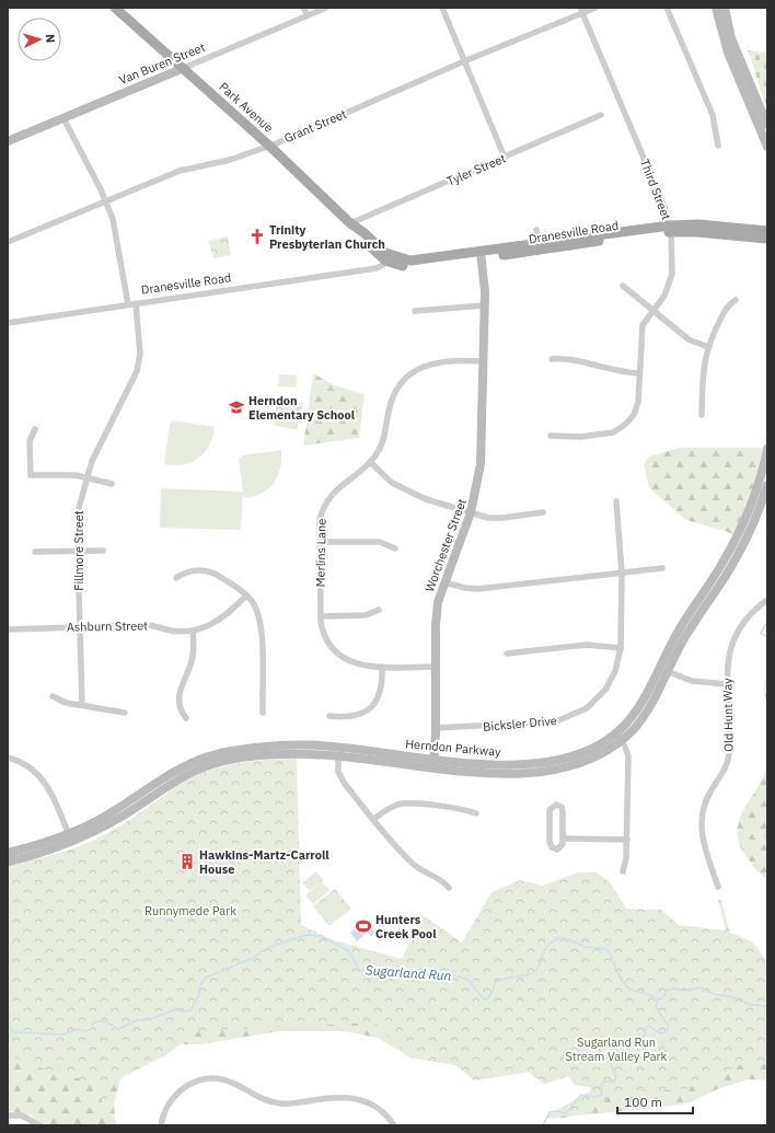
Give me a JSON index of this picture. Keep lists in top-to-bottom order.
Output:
{
  "streets": {
    "main road": [
      "Van Buren Street",
      "Park Avenue",
      "Dranesville Road",
      "Worchester Street",
      "Herndon Parkway"
    ],
    "street": [
      "Grant Street",
      "Tyler Street",
      "Third Street",
      "Fillmore Street",
      "Merlins Lane",
      "Ashburn Street",
      "Old Hunt Way",
      "Bicksler Drive"
    ]
  },
  "crossings": [
    ["Van Buren Street", "Park Avenue"],
    ["Park Avenue", "Grant Street"],
    ["Park Avenue", "Tyler Street"],
    ["Park Avenue", "Dranesville Road"],
    ["Grant Street", "Third Street"],
    ["Third Street", "Dranesville Road"],
    ["Dranesville Road", "Worchester Street"],
    ["Dranesville Road", "Fillmore Street"],
    ["Worchester Street", "Merlins Lane"],
    ["Worchester Street", "Bicksler Drive"],
    ["Worchester Street", "Herndon Parkway"],
    ["Fillmore Street", "Ashburn Street"]
  ],
  "water": ["Sugarland Run"],
  "parks": ["Runnymede Park", "Sugarland Run Stream Valley Park"],
  "places": {
    "church": ["Trinity Presbyterian Church"],
    "school or university": ["Herndon Elementary School"],
    "building": ["Hawkins-Martz-Carroll House"],
    "sports": ["Hunters Creek Pool"]
  },
  "scale_bar": "100 m",
  "north": "right"
}
